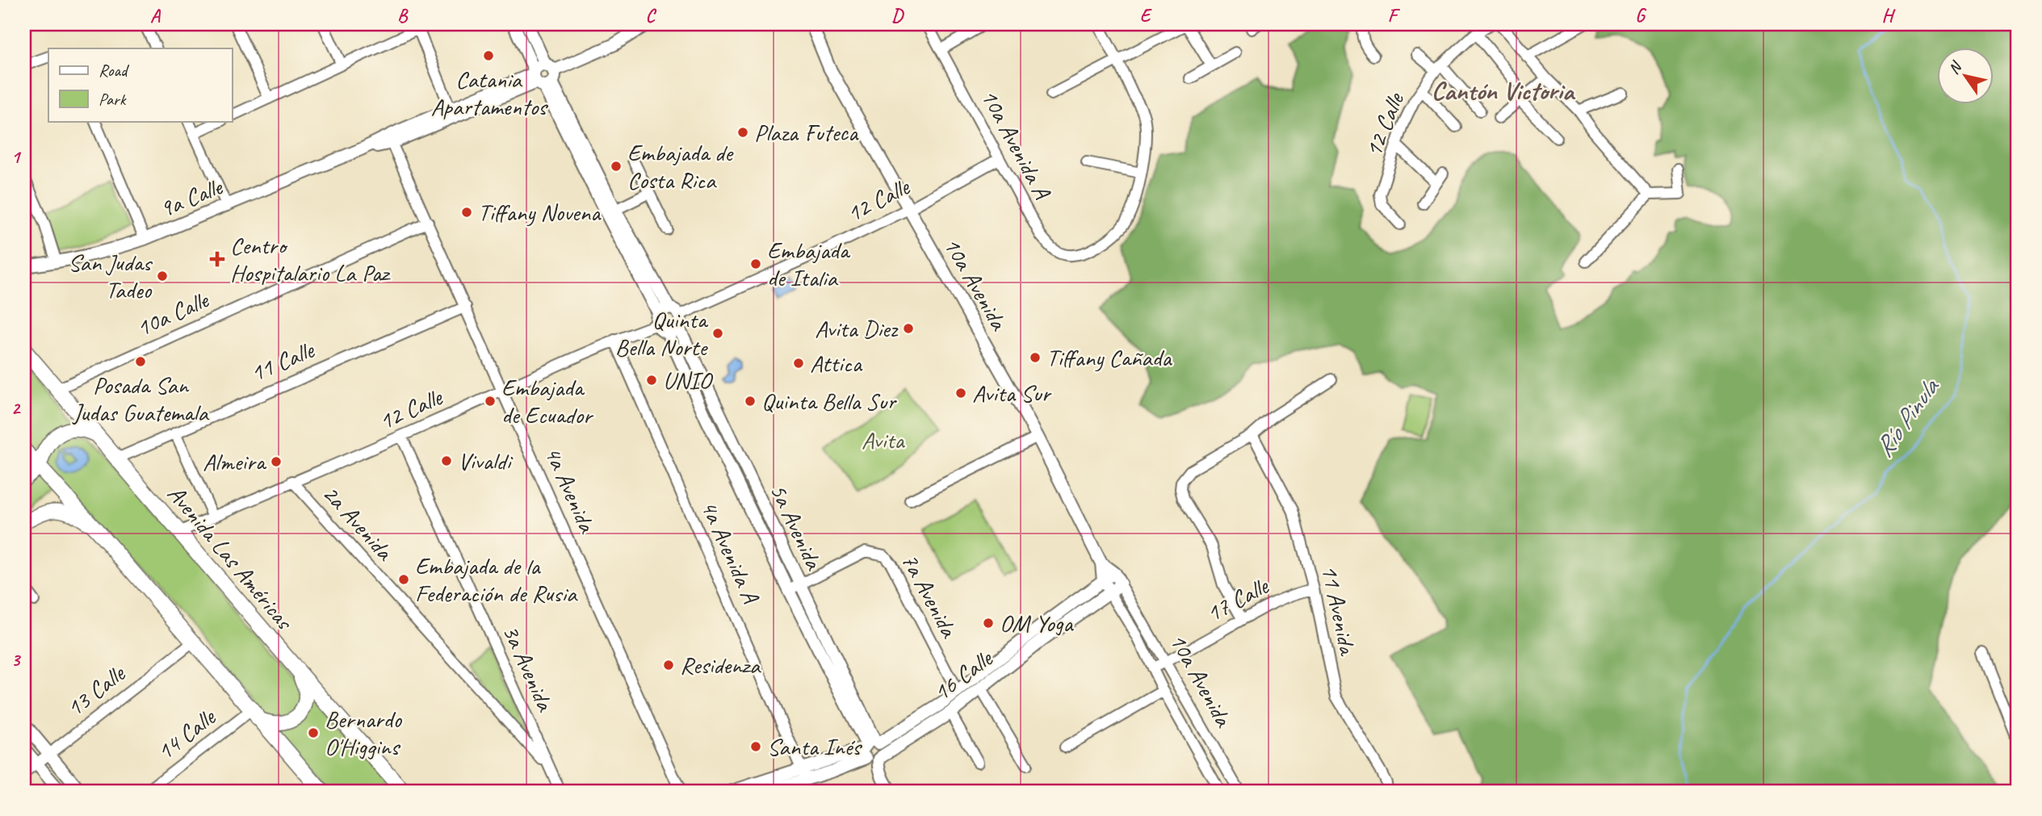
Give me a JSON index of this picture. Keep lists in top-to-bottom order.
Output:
{
  "streets": {
    "main road": ["Avenida Las Américas"],
    "street": [
      "12 Calle",
      "10a Avenida A",
      "9a Calle",
      "10a Avenida",
      "10a Calle",
      "11 Calle",
      "4a Avenida",
      "2a Avenida",
      "5a Avenida",
      "4a Avenida A",
      "7a Avenida",
      "17 Calle",
      "11 Avenida",
      "3a Avenida",
      "16 Calle",
      "13 Calle",
      "14 Calle"
    ]
  },
  "crossings": [
    ["12 Calle", "10a Avenida A"],
    ["12 Calle", "10a Avenida"],
    ["12 Calle", "4a Avenida"],
    ["12 Calle", "2a Avenida"],
    ["12 Calle", "5a Avenida"],
    ["12 Calle", "4a Avenida A"],
    ["12 Calle", "Avenida Las Américas"],
    ["12 Calle", "3a Avenida"],
    ["9a Calle", "4a Avenida"],
    ["9a Calle", "5a Avenida"],
    ["10a Avenida", "17 Calle"],
    ["10a Avenida", "16 Calle"],
    ["10a Calle", "4a Avenida"],
    ["10a Calle", "Avenida Las Américas"],
    ["11 Calle", "4a Avenida"],
    ["11 Calle", "Avenida Las Américas"],
    ["2a Avenida", "3a Avenida"],
    ["5a Avenida", "7a Avenida"],
    ["5a Avenida", "16 Calle"],
    ["4a Avenida A", "16 Calle"],
    ["7a Avenida", "16 Calle"],
    ["17 Calle", "11 Avenida"]
  ],
  "districts": ["Cantón Victoria"],
  "water": ["Río Pinula"],
  "parks": ["Avita"],
  "places": {
    "other": [
      "Catania Apartamentos",
      "Plaza Futeca",
      "Embajada de Costa Rica",
      "Tiffany Novena",
      "Embajada de Italia",
      "San Judas Tadeo",
      "Avita Diez",
      "Quinta Bella Norte",
      "Tiffany Cañada",
      "Posada San Judas Guatemala",
      "Attica",
      "UNIO",
      "Avita Sur",
      "Embajada de Ecuador",
      "Quinta Bella Sur",
      "Vivaldi",
      "Almeira",
      "Embajada de la Federación de Rusia",
      "OM Yoga",
      "Residenza",
      "Bernardo O'Higgins",
      "Santa Inés"
    ],
    "health": ["Centro Hospitalario La Paz"]
  },
  "legend": ["Road", "Park"],
  "north": "top left",
  "grid": {
    "columns": [
      "A",
      "B",
      "C",
      "D",
      "E",
      "F",
      "G",
      "H"
    ],
    "rows": ["1", "2", "3"]
  }
}
